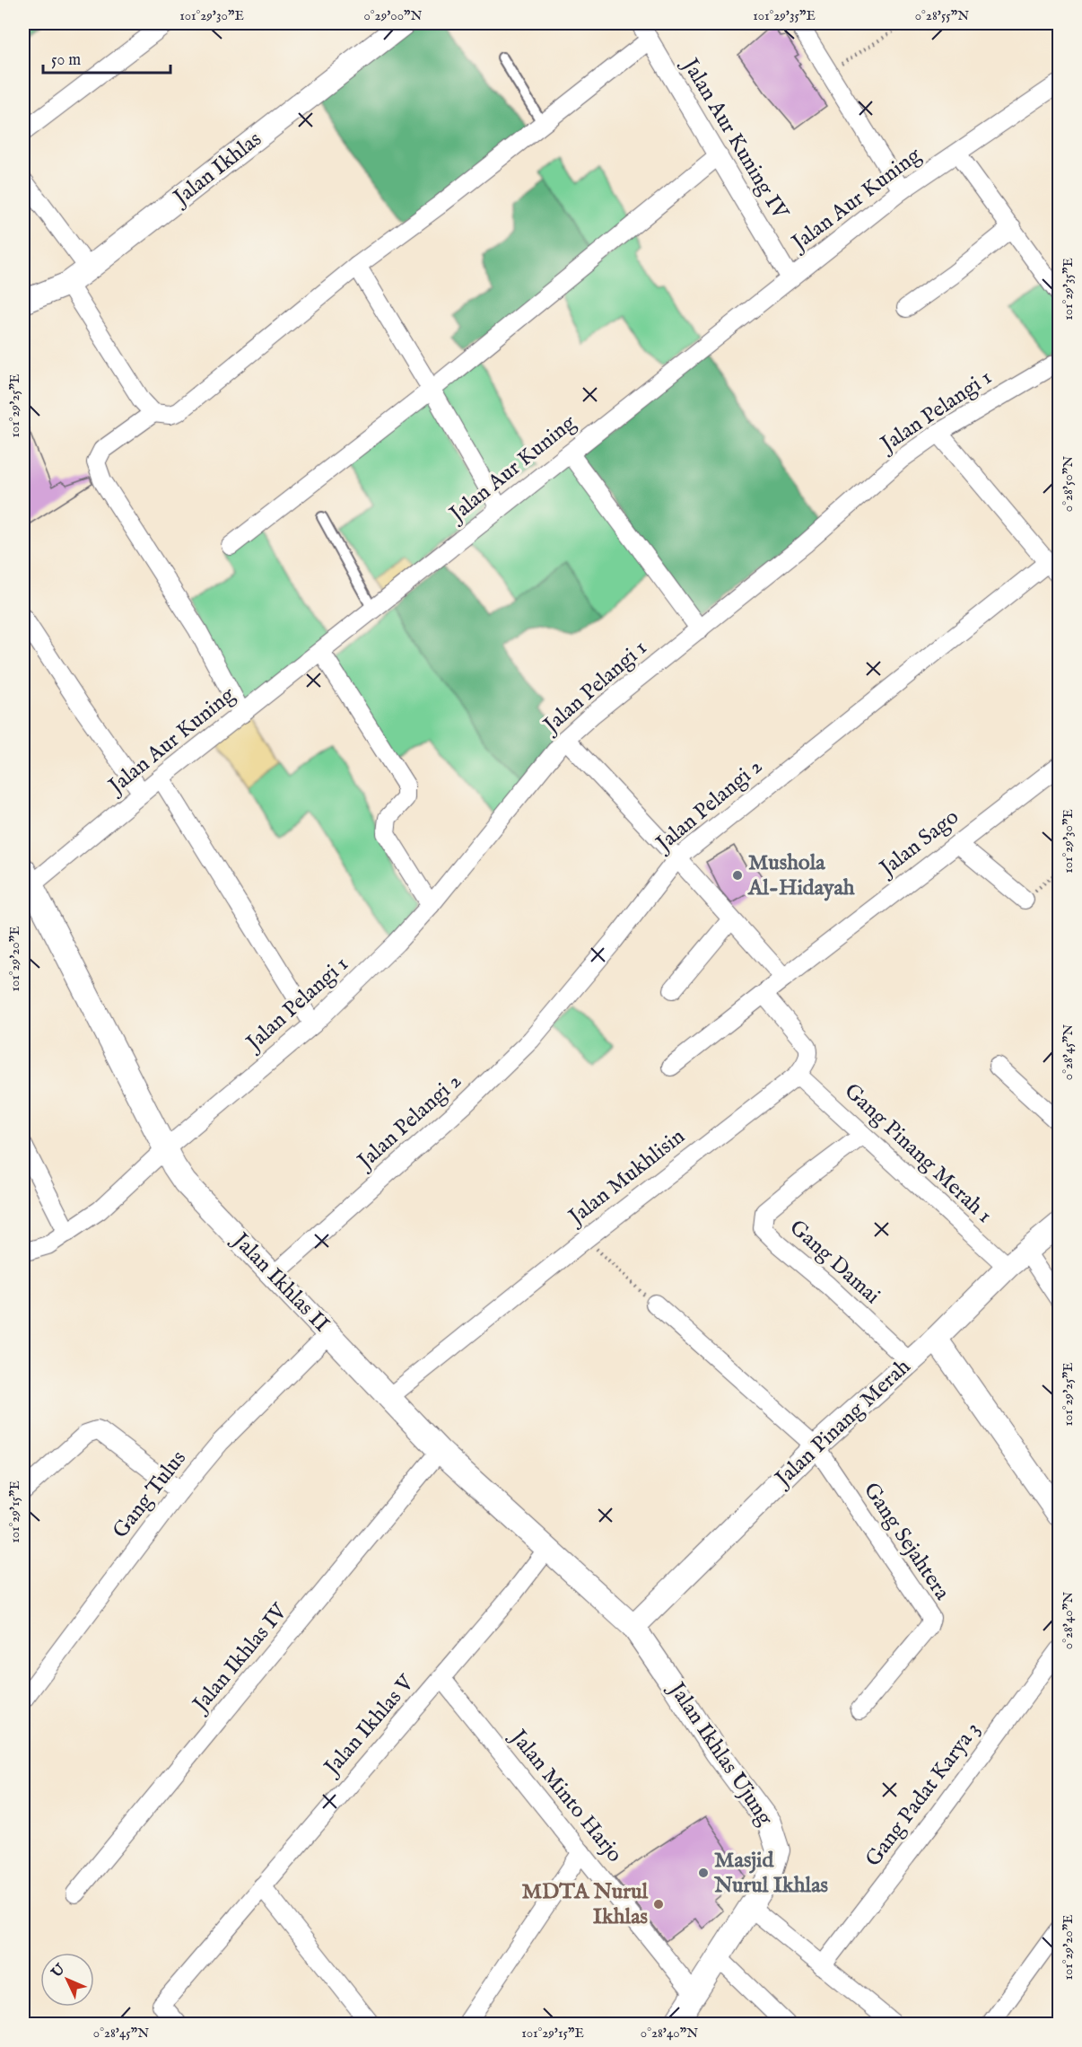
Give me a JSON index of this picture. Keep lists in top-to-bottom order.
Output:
{
  "streets": {
    "street": [
      "Jalan Aur Kuning IV",
      "Jalan Ikhlas",
      "Jalan Aur Kuning",
      "Jalan Pelangi 1",
      "Jalan Pelangi 2",
      "Jalan Sago",
      "Gang Pinang Merah 1",
      "Jalan Mukhlisin",
      "Gang Damai",
      "Jalan Ikhlas II",
      "Jalan Pinang Merah",
      "Gang Tulus",
      "Gang Sejahtera",
      "Jalan Ikhlas IV",
      "Jalan Ikhlas V",
      "Jalan Ikhlas Ujung",
      "Gang Padat Karya 3",
      "Jalan Minto Harjo"
    ]
  },
  "crossings": [
    ["Jalan Aur Kuning IV", "Jalan Aur Kuning"],
    ["Jalan Aur Kuning", "Jalan Ikhlas II"],
    ["Jalan Pelangi 1", "Jalan Ikhlas II"],
    ["Jalan Pelangi 2", "Jalan Ikhlas II"],
    ["Gang Pinang Merah 1", "Jalan Mukhlisin"],
    ["Gang Pinang Merah 1", "Gang Damai"],
    ["Gang Pinang Merah 1", "Jalan Pinang Merah"],
    ["Jalan Mukhlisin", "Jalan Ikhlas II"],
    ["Gang Damai", "Jalan Pinang Merah"],
    ["Jalan Ikhlas II", "Jalan Pinang Merah"],
    ["Jalan Ikhlas II", "Gang Tulus"],
    ["Jalan Ikhlas II", "Jalan Ikhlas IV"],
    ["Jalan Ikhlas II", "Jalan Ikhlas V"],
    ["Jalan Ikhlas II", "Jalan Ikhlas Ujung"],
    ["Jalan Pinang Merah", "Gang Sejahtera"],
    ["Jalan Pinang Merah", "Jalan Ikhlas Ujung"],
    ["Jalan Ikhlas V", "Jalan Minto Harjo"],
    ["Jalan Ikhlas Ujung", "Jalan Minto Harjo"]
  ],
  "places": ["Mushola Al-Hidayah", "Masjid Nurul Ikhlas", "MDTA Nurul Ikhlas"],
  "scale_bar": "50 m",
  "north": "top left",
  "coordinates": [
    "101°29'30\"E",
    "0°29'00\"N",
    "101°29'35\"E",
    "0°28'55\"N",
    "101°29'25\"E",
    "0°28'50\"N",
    "101°29'20\"E",
    "0°28'45\"N",
    "101°29'15\"E",
    "0°28'40\"N"
  ]
}
